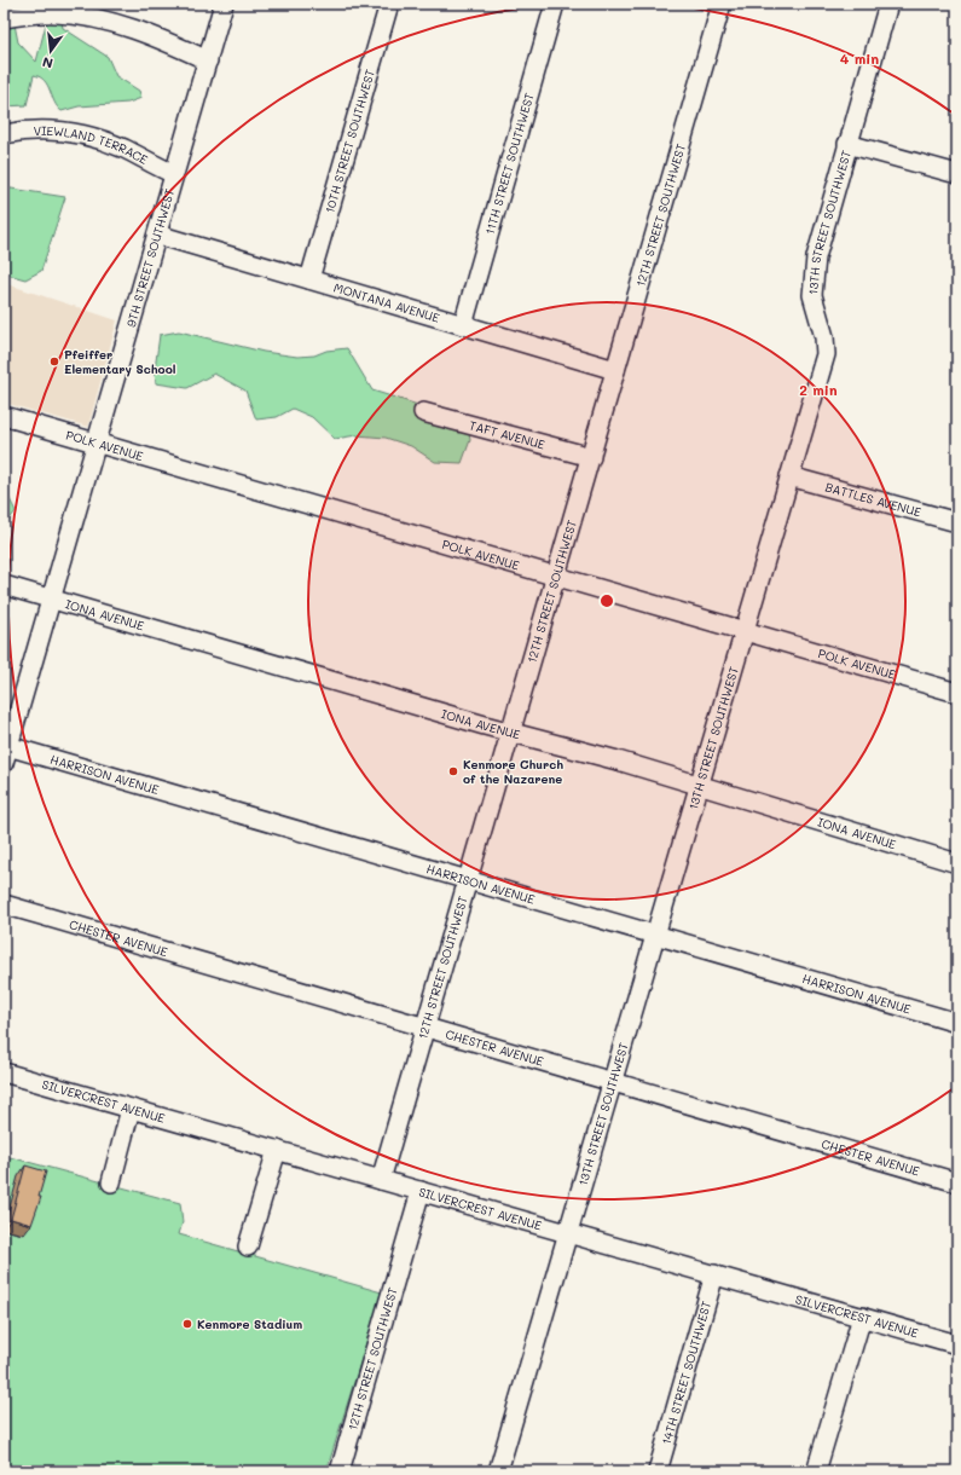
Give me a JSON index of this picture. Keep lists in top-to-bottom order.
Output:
{
  "streets": {
    "street": [
      "10TH STREET SOUTHWEST",
      "VIEWLAND TERRACE",
      "11TH STREET SOUTHWEST",
      "12TH STREET SOUTHWEST",
      "13TH STREET SOUTHWEST",
      "9TH STREET SOUTHWEST",
      "MONTANA AVENUE",
      "TAFT AVENUE",
      "POLK AVENUE",
      "BATTLES AVENUE",
      "IONA AVENUE",
      "HARRISON AVENUE",
      "CHESTER AVENUE",
      "SILVERCREST AVENUE",
      "14TH STREET SOUTHWEST"
    ]
  },
  "crossings": [
    ["10TH STREET SOUTHWEST", "MONTANA AVENUE"],
    ["VIEWLAND TERRACE", "9TH STREET SOUTHWEST"],
    ["11TH STREET SOUTHWEST", "MONTANA AVENUE"],
    ["12TH STREET SOUTHWEST", "MONTANA AVENUE"],
    ["12TH STREET SOUTHWEST", "TAFT AVENUE"],
    ["12TH STREET SOUTHWEST", "POLK AVENUE"],
    ["12TH STREET SOUTHWEST", "IONA AVENUE"],
    ["12TH STREET SOUTHWEST", "HARRISON AVENUE"],
    ["12TH STREET SOUTHWEST", "CHESTER AVENUE"],
    ["12TH STREET SOUTHWEST", "SILVERCREST AVENUE"],
    ["13TH STREET SOUTHWEST", "POLK AVENUE"],
    ["13TH STREET SOUTHWEST", "BATTLES AVENUE"],
    ["13TH STREET SOUTHWEST", "IONA AVENUE"],
    ["13TH STREET SOUTHWEST", "HARRISON AVENUE"],
    ["13TH STREET SOUTHWEST", "CHESTER AVENUE"],
    ["13TH STREET SOUTHWEST", "SILVERCREST AVENUE"],
    ["9TH STREET SOUTHWEST", "MONTANA AVENUE"],
    ["9TH STREET SOUTHWEST", "POLK AVENUE"],
    ["9TH STREET SOUTHWEST", "IONA AVENUE"],
    ["9TH STREET SOUTHWEST", "HARRISON AVENUE"],
    ["SILVERCREST AVENUE", "14TH STREET SOUTHWEST"]
  ],
  "places": ["Pfeiffer Elementary School", "Kenmore Church of the Nazarene", "Kenmore Stadium"],
  "north": "bottom",
  "rings": ["4 min", "2 min"]
}
